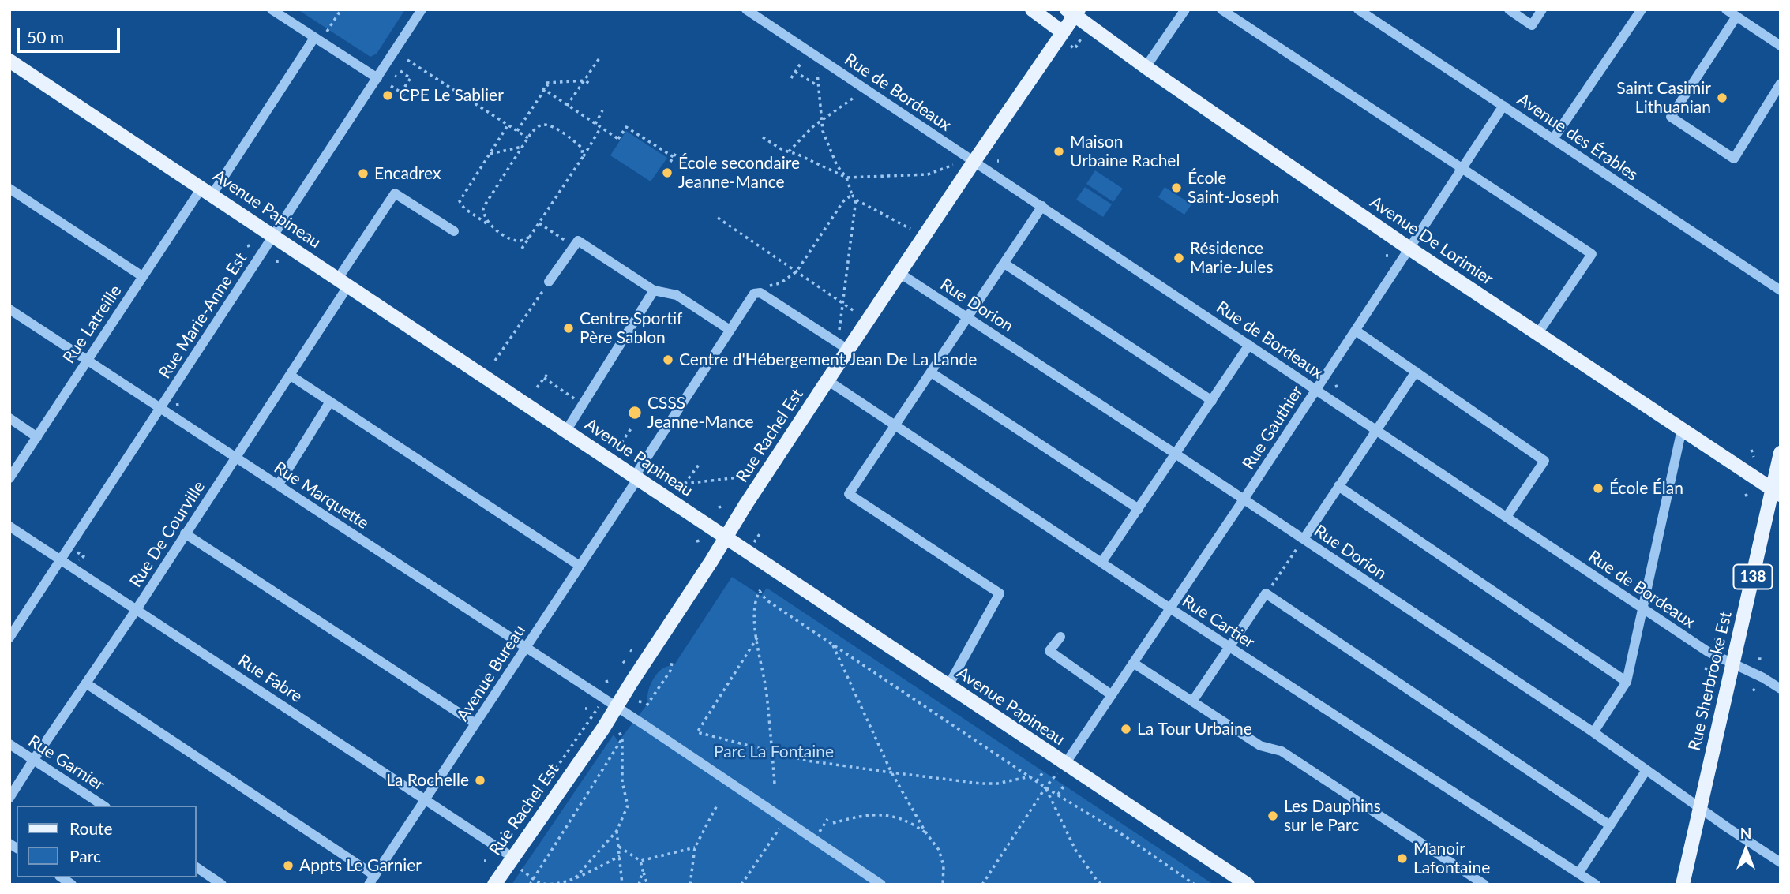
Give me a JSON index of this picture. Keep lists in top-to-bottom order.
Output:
{
  "streets": {
    "main road": [
      "Avenue Papineau",
      "Avenue De Lorimier",
      "Rue Rachel Est",
      "138",
      "Rue Sherbrooke Est"
    ],
    "street": [
      "Rue de Bordeaux",
      "Avenue des Érables",
      "Rue Dorion",
      "Rue Marie-Anne Est",
      "Rue Latreille",
      "Rue Gauthier",
      "Rue Marquette",
      "Rue De Courville",
      "Rue Cartier",
      "Avenue Bureau",
      "Rue Fabre",
      "Rue Garnier"
    ]
  },
  "crossings": [
    ["Rue de Bordeaux", "Rue Gauthier"],
    ["Rue de Bordeaux", "Rue Rachel Est"],
    ["Rue de Bordeaux", "Rue Sherbrooke Est"],
    ["Avenue des Érables", "Rue Gauthier"],
    ["Avenue Papineau", "Rue Marie-Anne Est"],
    ["Avenue Papineau", "Rue Latreille"],
    ["Avenue Papineau", "Rue Gauthier"],
    ["Avenue Papineau", "Rue Rachel Est"],
    ["Avenue Papineau", "Rue De Courville"],
    ["Avenue Papineau", "Avenue Bureau"],
    ["Avenue De Lorimier", "Rue Gauthier"],
    ["Avenue De Lorimier", "Rue Rachel Est"],
    ["Avenue De Lorimier", "Rue Sherbrooke Est"],
    ["Rue Dorion", "Rue Gauthier"],
    ["Rue Dorion", "Rue Rachel Est"],
    ["Rue Dorion", "Rue Sherbrooke Est"],
    ["Rue Marie-Anne Est", "Rue Marquette"],
    ["Rue Marie-Anne Est", "Rue Fabre"],
    ["Rue Latreille", "Rue Marquette"],
    ["Rue Gauthier", "Rue Cartier"],
    ["Rue Rachel Est", "Rue Marquette"],
    ["Rue Rachel Est", "Rue Cartier"],
    ["Rue Rachel Est", "Avenue Bureau"],
    ["Rue Rachel Est", "Rue Fabre"],
    ["Rue Marquette", "Rue De Courville"],
    ["Rue Marquette", "Avenue Bureau"],
    ["Rue De Courville", "Rue Fabre"],
    ["Rue De Courville", "Rue Garnier"],
    ["Avenue Bureau", "Rue Fabre"]
  ],
  "parks": ["Parc La Fontaine"],
  "places": [
    "CPE Le Sablier",
    "Saint Casimir Lithuanian",
    "Maison Urbaine Rachel",
    "École secondaire Jeanne-Mance",
    "Encadrex",
    "École Saint-Joseph",
    "Résidence Marie-Jules",
    "Centre Sportif Père Sablon",
    "Centre d'Hébergement Jean De La Lande",
    "CSSS Jeanne-Mance",
    "École Élan",
    "La Tour Urbaine",
    "La Rochelle",
    "Les Dauphins sur le Parc",
    "Manoir Lafontaine",
    "Appts Le Garnier"
  ],
  "legend": ["Route", "Parc"],
  "scale_bar": "50 m",
  "north": "top"
}
